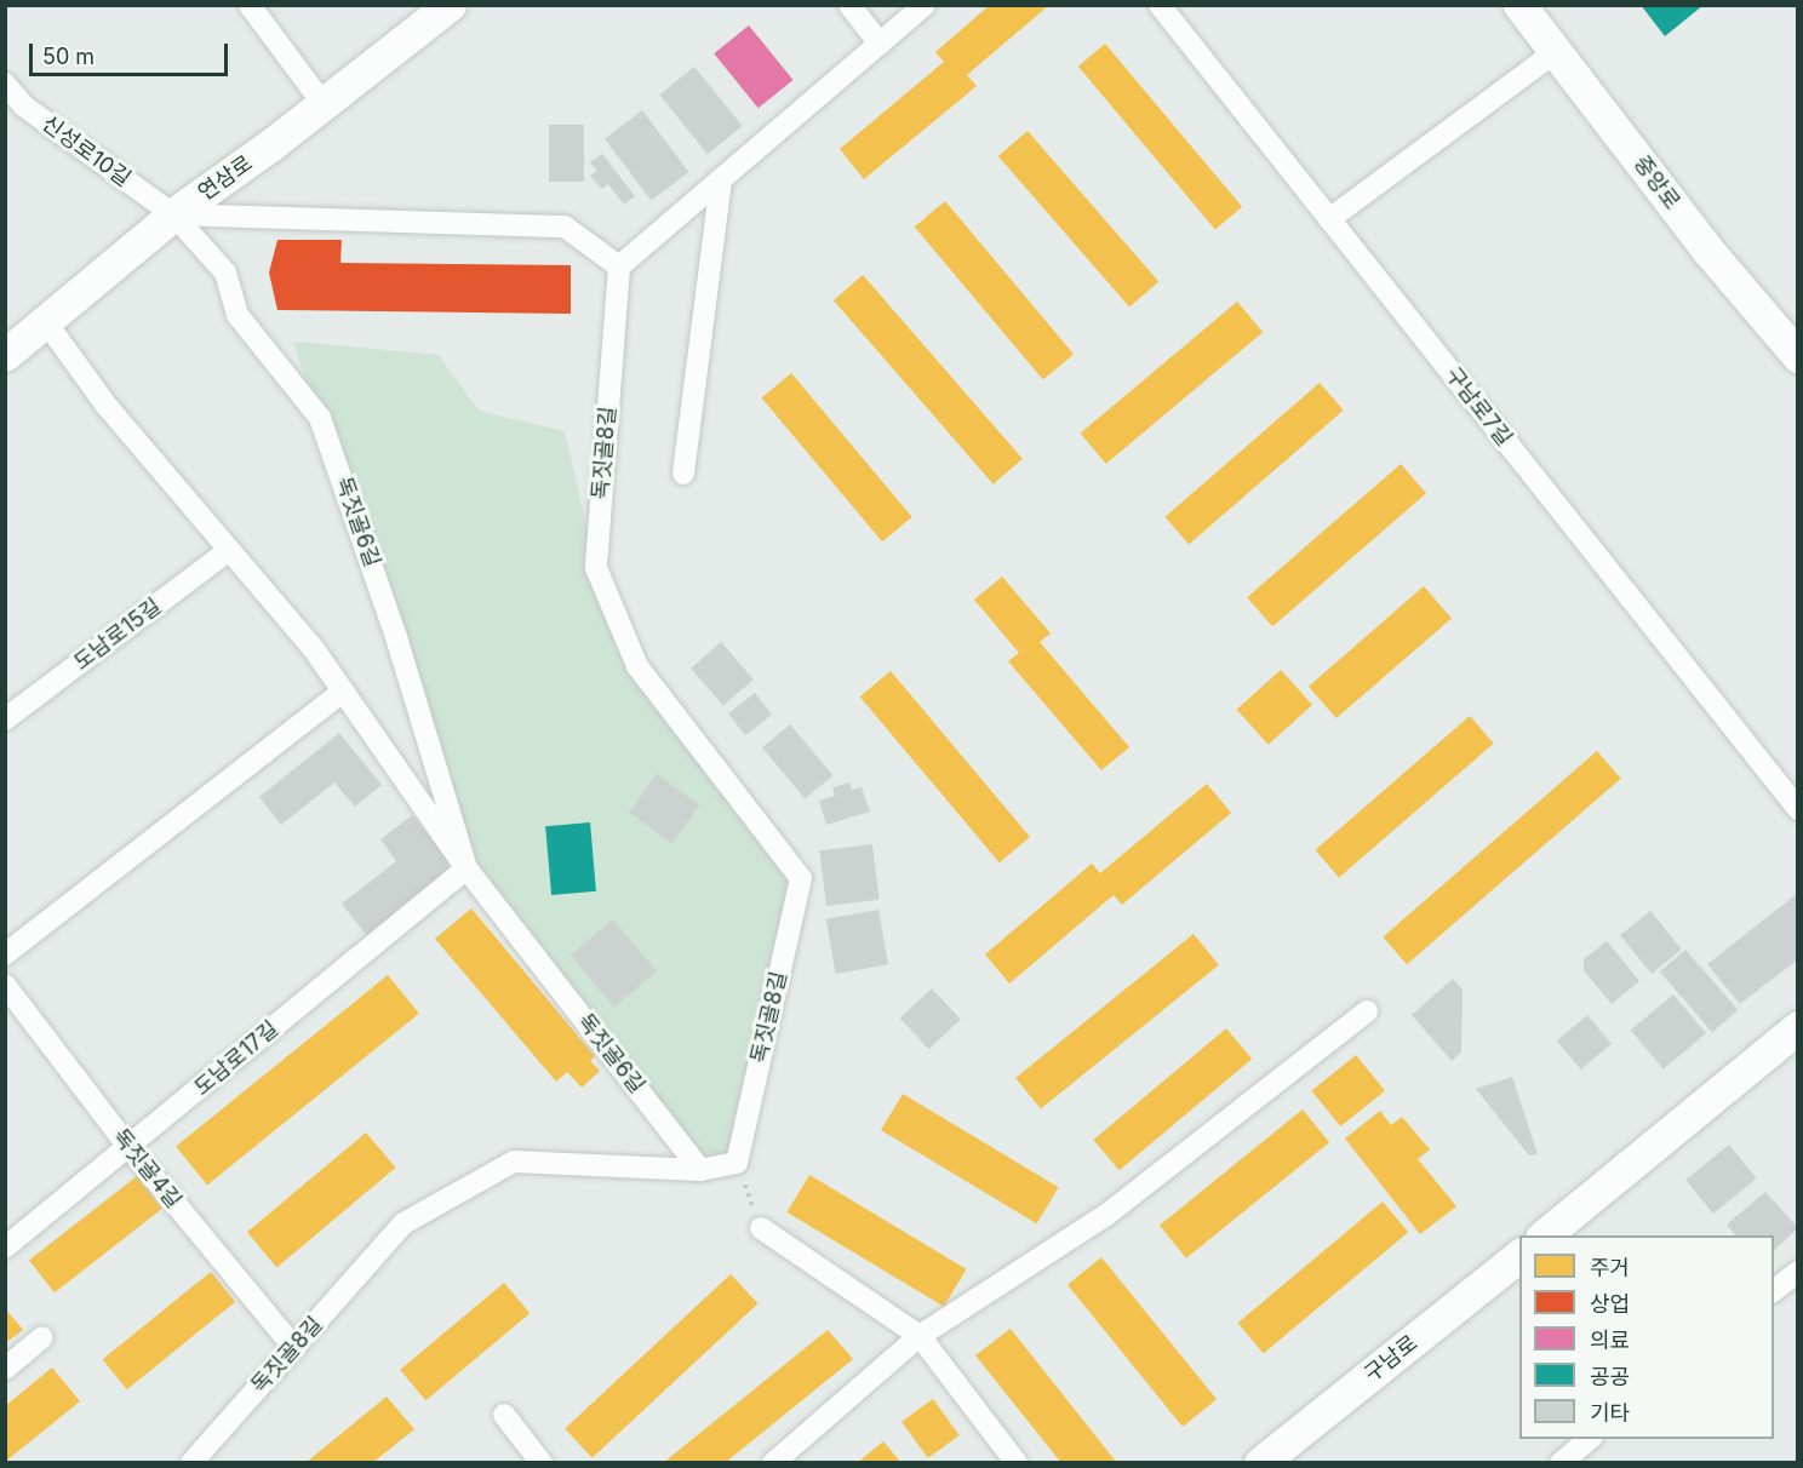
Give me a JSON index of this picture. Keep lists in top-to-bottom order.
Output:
{
  "streets": {
    "main road": ["연삼로", "중앙로", "구남로"],
    "street": [
      "신성로10길",
      "구남로7길",
      "독짓골8길",
      "독짓골6길",
      "도남로15길",
      "도남로17길",
      "독짓골4길"
    ]
  },
  "crossings": [
    ["신성로10길", "연삼로"],
    ["신성로10길", "독짓골6길"],
    ["연삼로", "독짓골6길"],
    ["독짓골8길", "독짓골6길"],
    ["독짓골8길", "독짓골4길"],
    ["독짓골6길", "도남로15길"],
    ["독짓골6길", "도남로17길"],
    ["도남로17길", "독짓골4길"]
  ],
  "legend": [
    "주거",
    "상업",
    "의료",
    "공공",
    "기타"
  ],
  "scale_bar": "50 m"
}
